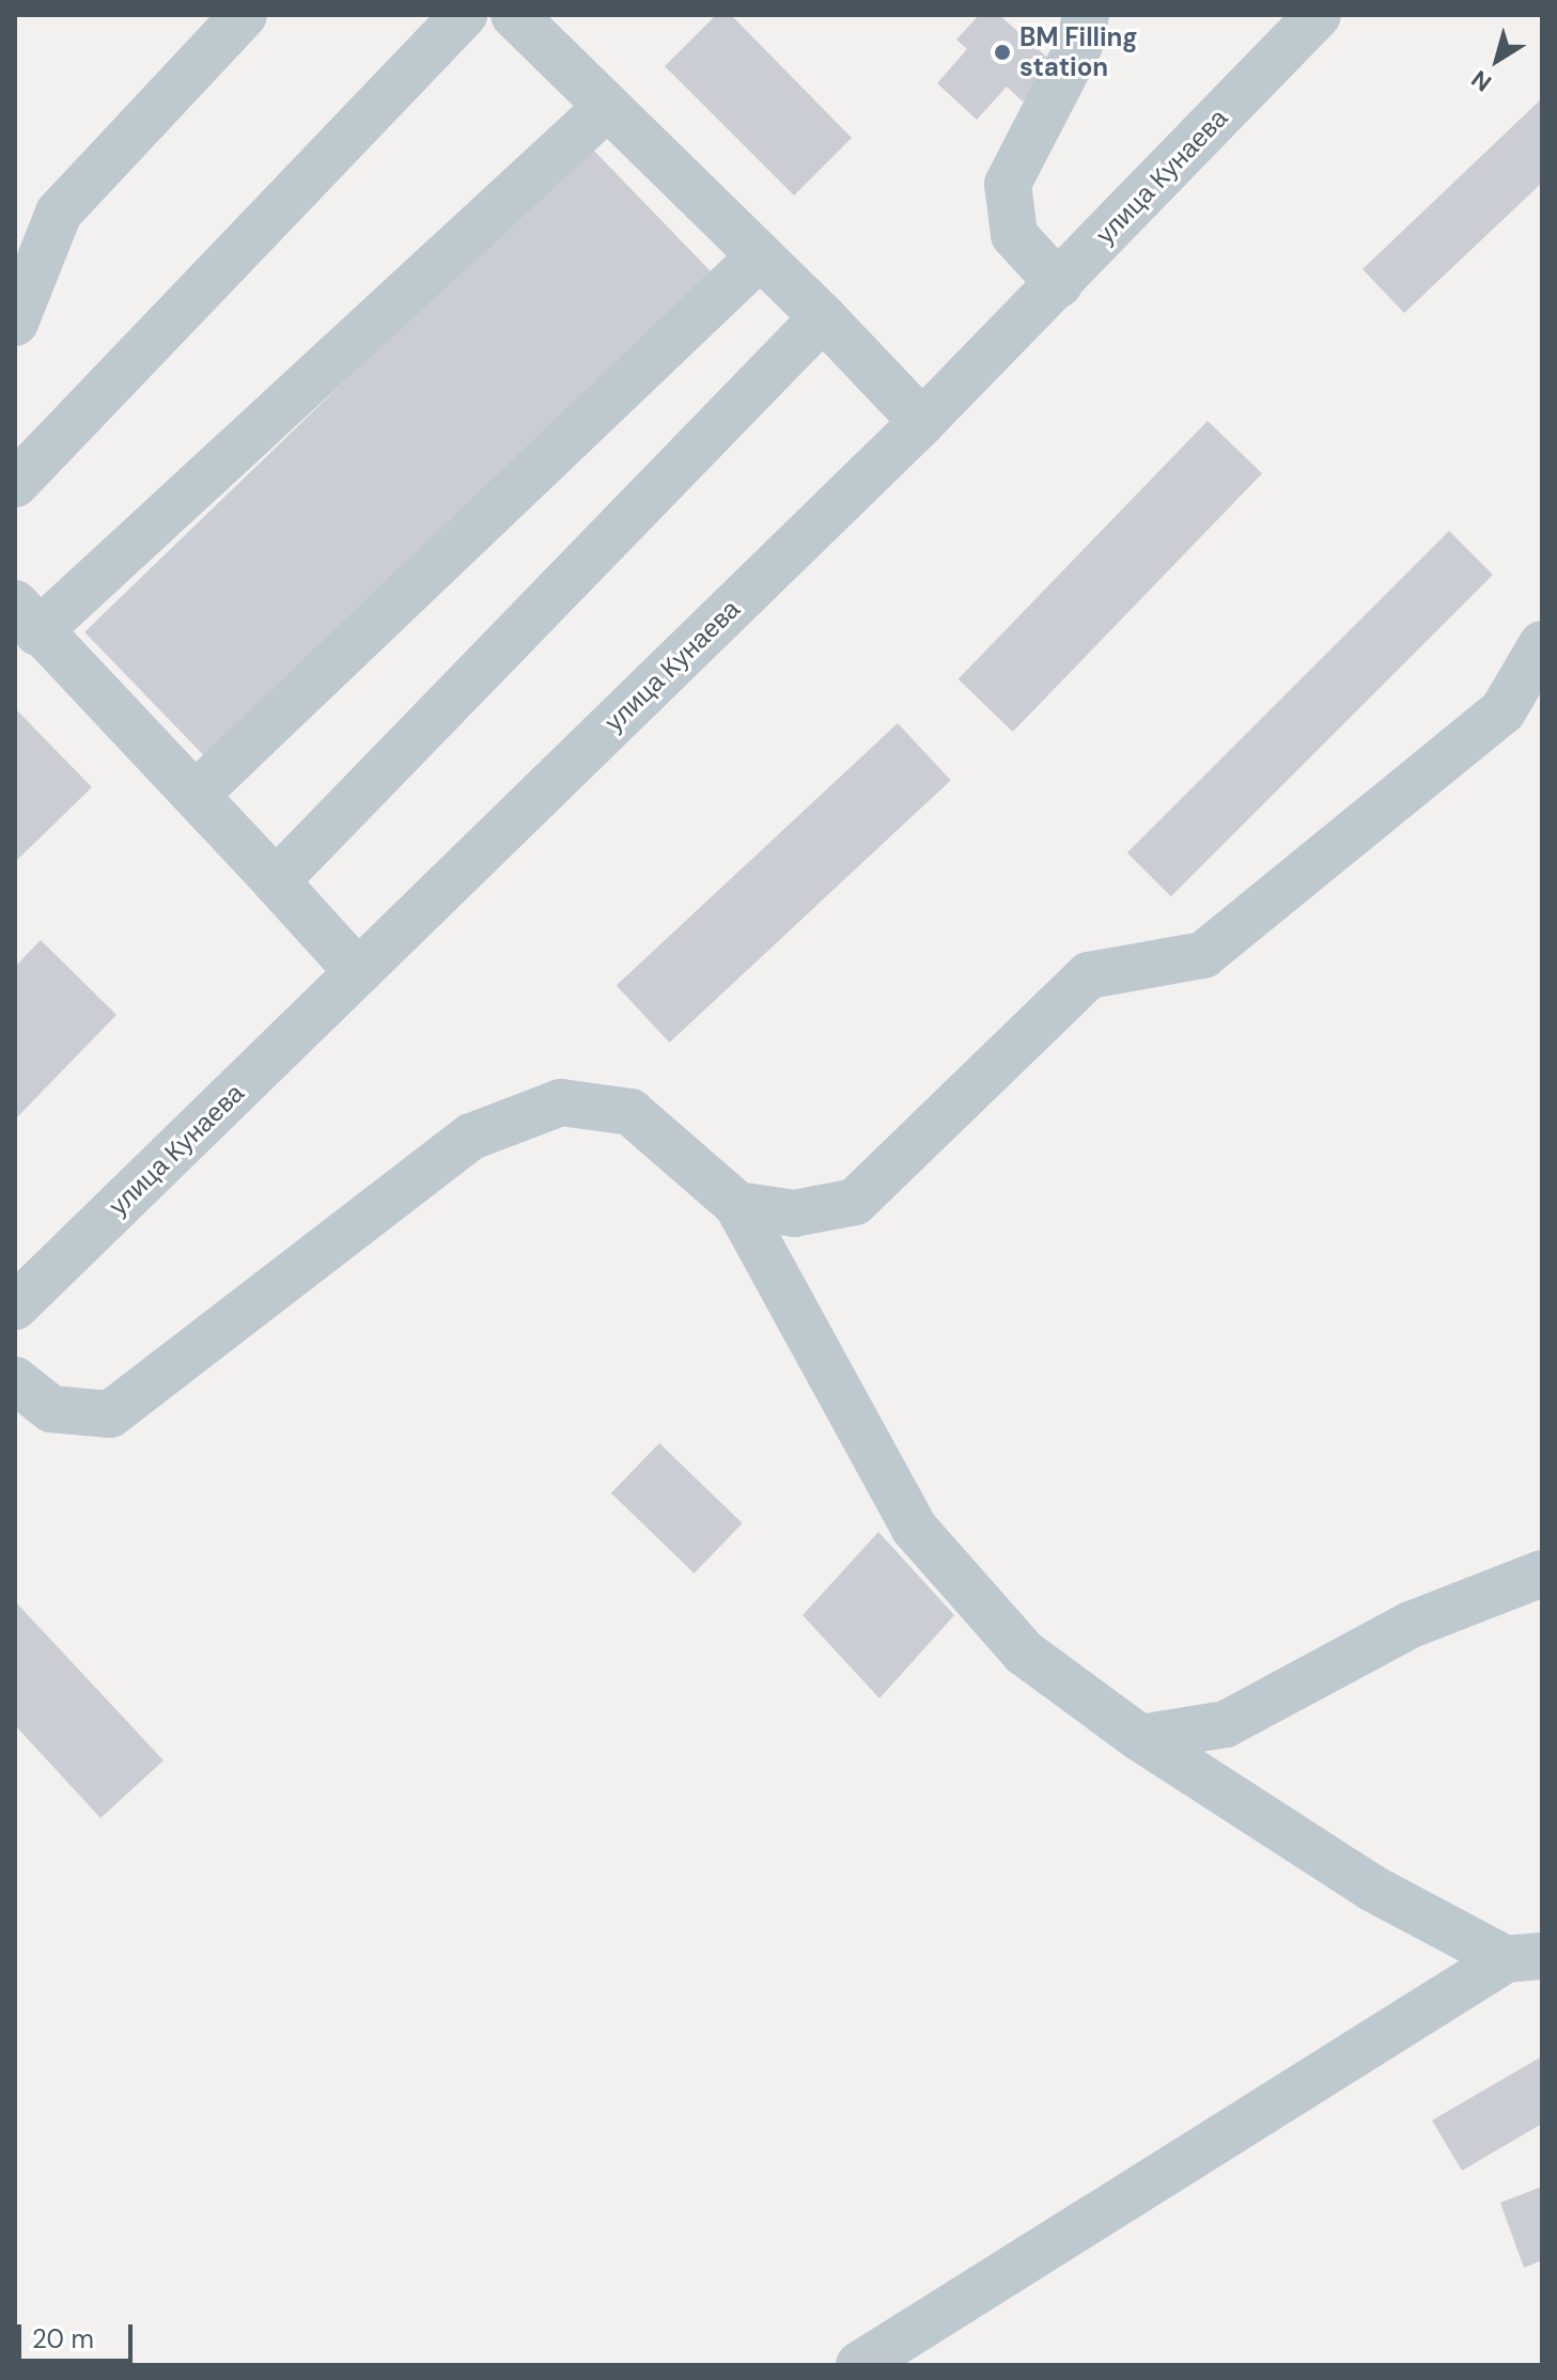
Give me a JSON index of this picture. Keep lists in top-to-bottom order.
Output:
{
  "streets": {
    "street": ["улица Кунаева"]
  },
  "places": ["BM Filling station"],
  "scale_bar": "20 m",
  "north": "bottom left"
}
